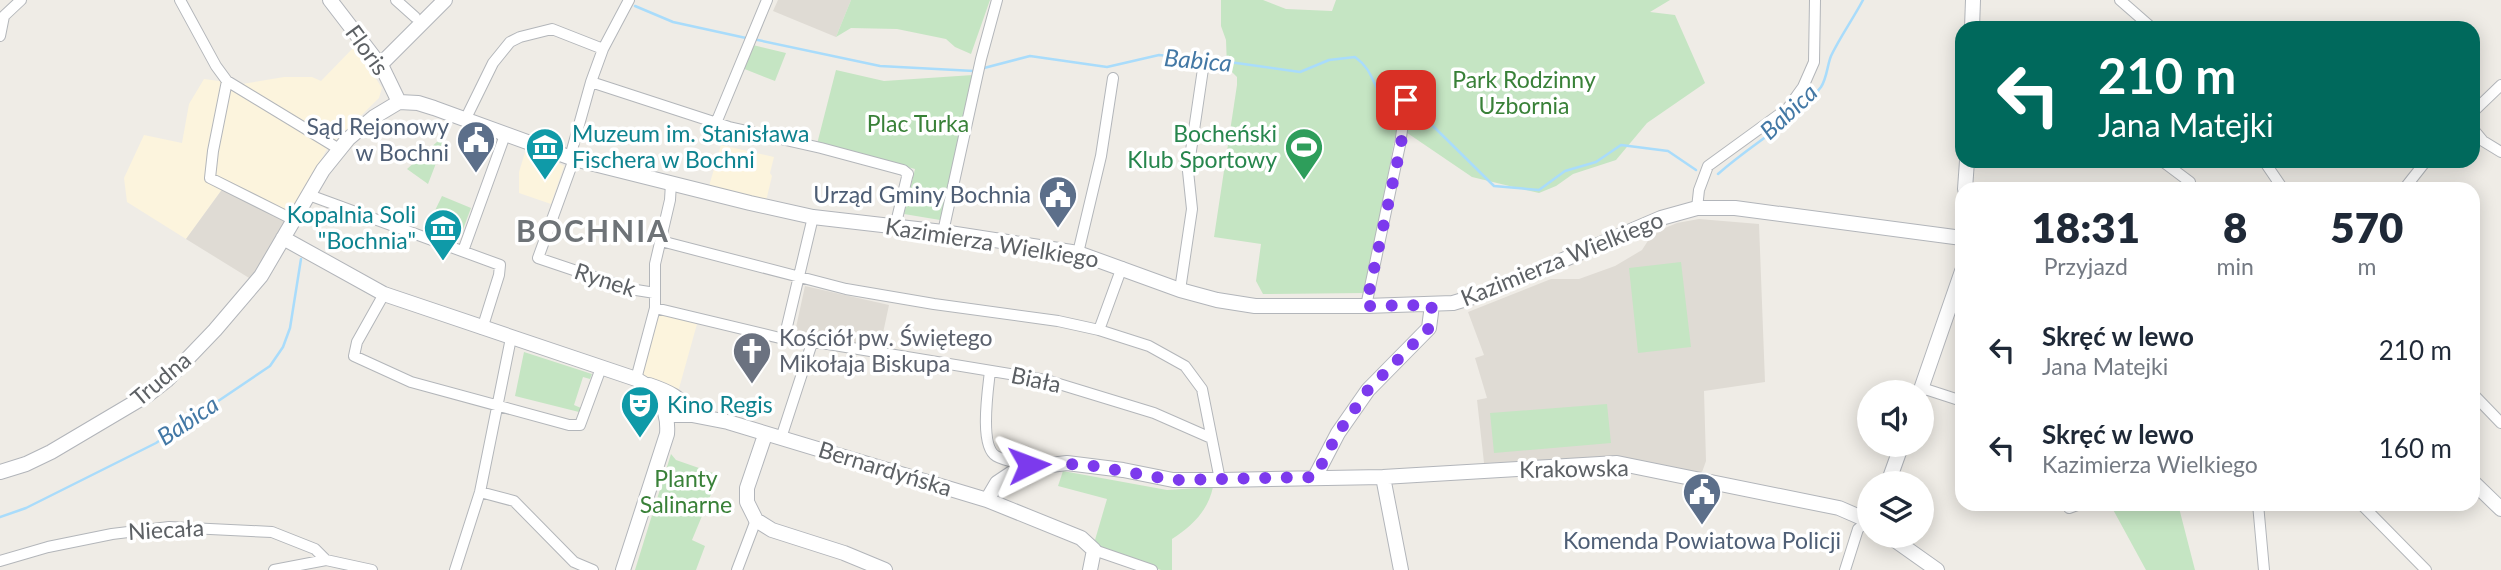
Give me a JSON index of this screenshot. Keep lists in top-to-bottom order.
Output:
{
  "streets": {
    "street": [
      "Floris",
      "Kazimierza Wielkiego",
      "Rynek",
      "Trudna",
      "Biała",
      "Bernardyńska",
      "Krakowska",
      "Niecała"
    ]
  },
  "crossings": [
    ["Floris", "Trudna"],
    ["Kazimierza Wielkiego", "Rynek"],
    ["Rynek", "Biała"],
    ["Bernardyńska", "Krakowska"]
  ],
  "districts": ["BOCHNIA"],
  "water": ["Babica"],
  "parks": ["Park Rodzinny Uzbornia", "Plac Turka", "Planty Salinarne"],
  "places": {
    "public building": ["Sąd Rejonowy w Bochni", "Urząd Gminy Bochnia", "Komenda Powiatowa Policji"],
    "museum": ["Muzeum im. Stanisława Fischera w Bochni", "Kopalnia Soli \"Bochnia\""],
    "sports": ["Bocheński Klub Sportowy"],
    "church": ["Kościół pw. Świętego Mikołaja Biskupa"],
    "theatre": ["Kino Regis"]
  },
  "page": {
    "turn": ["210 m", "Jana Matejki"],
    "eta": [
      "18:31",
      "Przyjazd",
      "8",
      "min",
      "570",
      "m"
    ],
    "list": [
      {
        "name": "Skręć w lewo",
        "note": "Jana Matejki",
        "value": "210 m"
      },
      {
        "name": "Skręć w lewo",
        "note": "Kazimierza Wielkiego",
        "value": "160 m"
      }
    ]
  }
}
